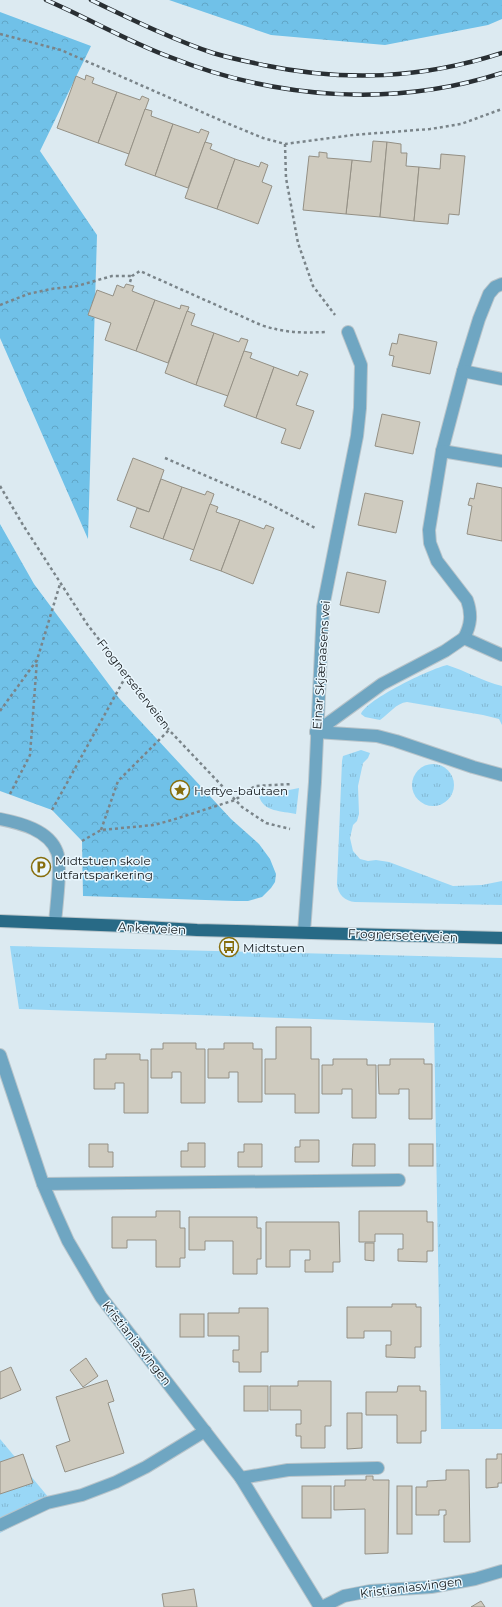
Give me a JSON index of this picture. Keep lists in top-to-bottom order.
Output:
{
  "streets": {
    "main road": ["Frognerseterveien", "Ankerveien"],
    "street": ["Einar Skjæraasens vei", "Kristianiasvingen"]
  },
  "crossings": [
    ["Einar Skjæraasens vei", "Frognerseterveien"],
    ["Einar Skjæraasens vei", "Ankerveien"],
    ["Frognerseterveien", "Ankerveien"]
  ],
  "places": {
    "place": ["Heftye-bautaen"],
    "parking": ["Midtstuen skole utfartsparkering"],
    "bus stop": ["Midtstuen"]
  }
}
